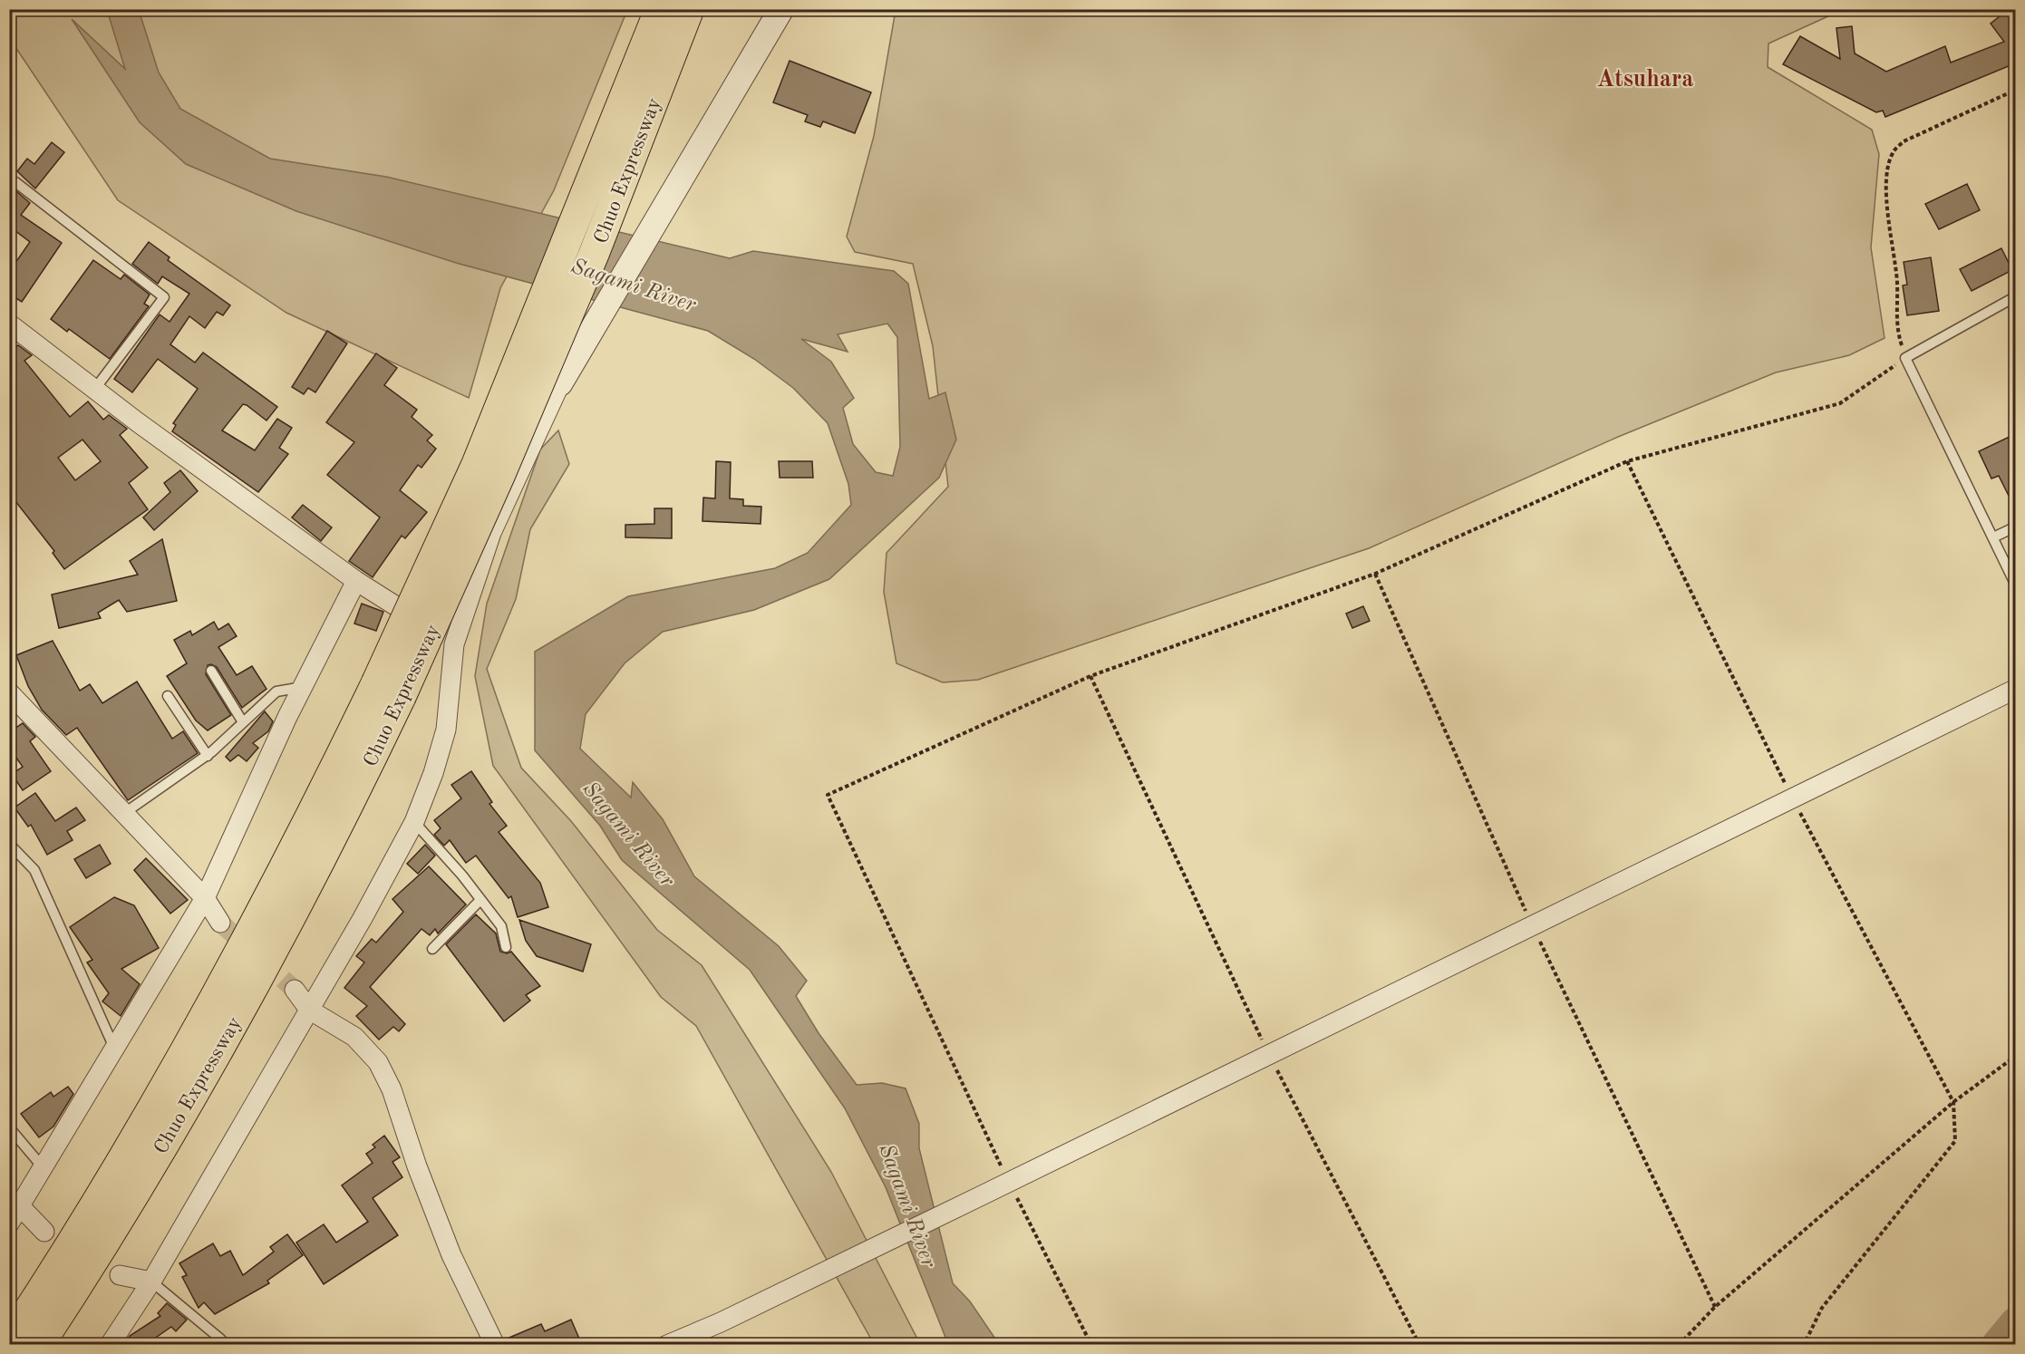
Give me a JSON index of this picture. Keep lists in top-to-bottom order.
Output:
{
  "streets": {
    "highway": ["Chuo Expressway"]
  },
  "districts": ["Atsuhara"],
  "water": ["Sagami River"]
}
